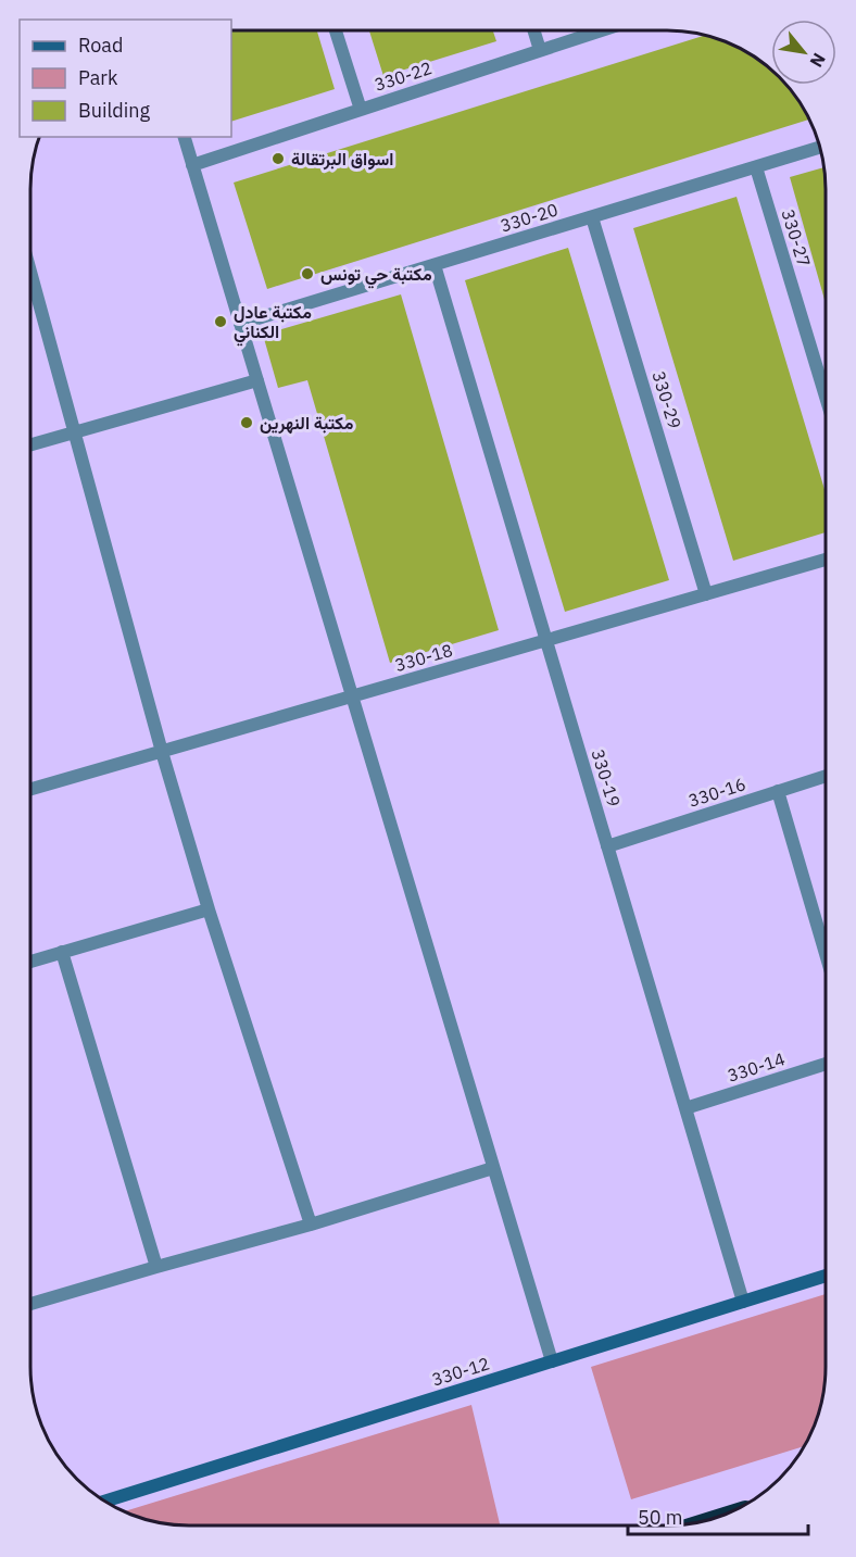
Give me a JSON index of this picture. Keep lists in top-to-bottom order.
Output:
{
  "streets": {
    "street": [
      "330-22",
      "330-20",
      "330-27",
      "330-29",
      "330-18",
      "330-19",
      "330-16",
      "330-14",
      "330-12"
    ]
  },
  "crossings": [
    ["330-20", "330-27"],
    ["330-20", "330-29"],
    ["330-20", "330-19"],
    ["330-29", "330-18"],
    ["330-18", "330-19"],
    ["330-19", "330-16"],
    ["330-19", "330-14"],
    ["330-19", "330-12"]
  ],
  "places": [
    "اسواق البرتقالة",
    "مكتبة حي تونس",
    "مكتبة عادل الكناني",
    "مكتبة النهرين"
  ],
  "legend": ["Road", "Park", "Building"],
  "scale_bar": "50 m",
  "north": "bottom right"
}
